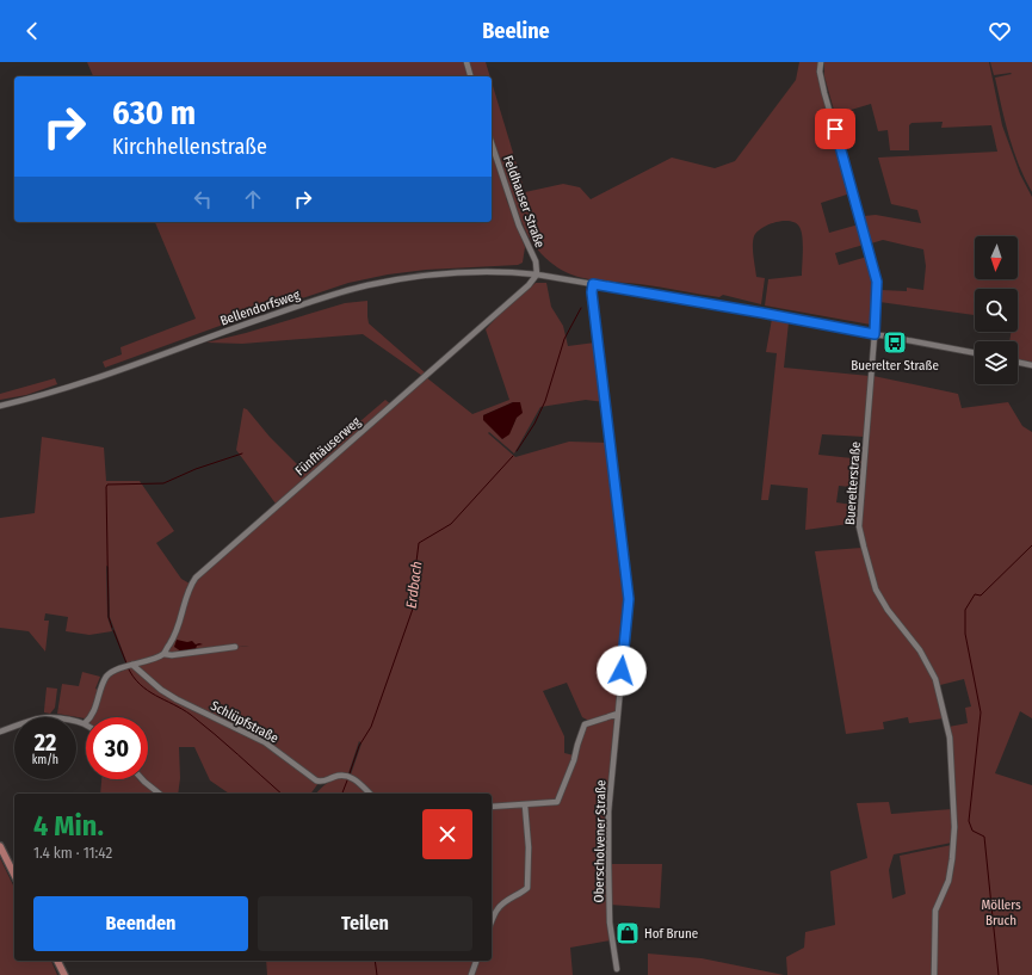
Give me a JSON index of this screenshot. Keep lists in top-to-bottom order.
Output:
{
  "streets": {
    "street": [
      "Feldhauser Straße",
      "Bellendorfsweg",
      "Fünfhäuserweg",
      "Buerelterstraße",
      "Schlüpfstraße",
      "Oberscholvener Straße"
    ]
  },
  "crossings": [
    ["Feldhauser Straße", "Bellendorfsweg"],
    ["Feldhauser Straße", "Fünfhäuserweg"],
    ["Bellendorfsweg", "Fünfhäuserweg"],
    ["Bellendorfsweg", "Buerelterstraße"],
    ["Bellendorfsweg", "Oberscholvener Straße"]
  ],
  "water": ["Erdbach"],
  "parks": ["Möllers Bruch"],
  "places": {
    "bus stop": ["Buerelter Straße"],
    "shop": ["Hof Brune"]
  },
  "north": "bottom",
  "page": {
    "header": "Beeline",
    "turn": ["630 m", "Kirchhellenstraße"],
    "speed": "22 km/h",
    "limit": "30",
    "heading": ["4 Min.", "1.4 km · 11:42"],
    "buttons": ["Beenden", "Teilen"]
  }
}
